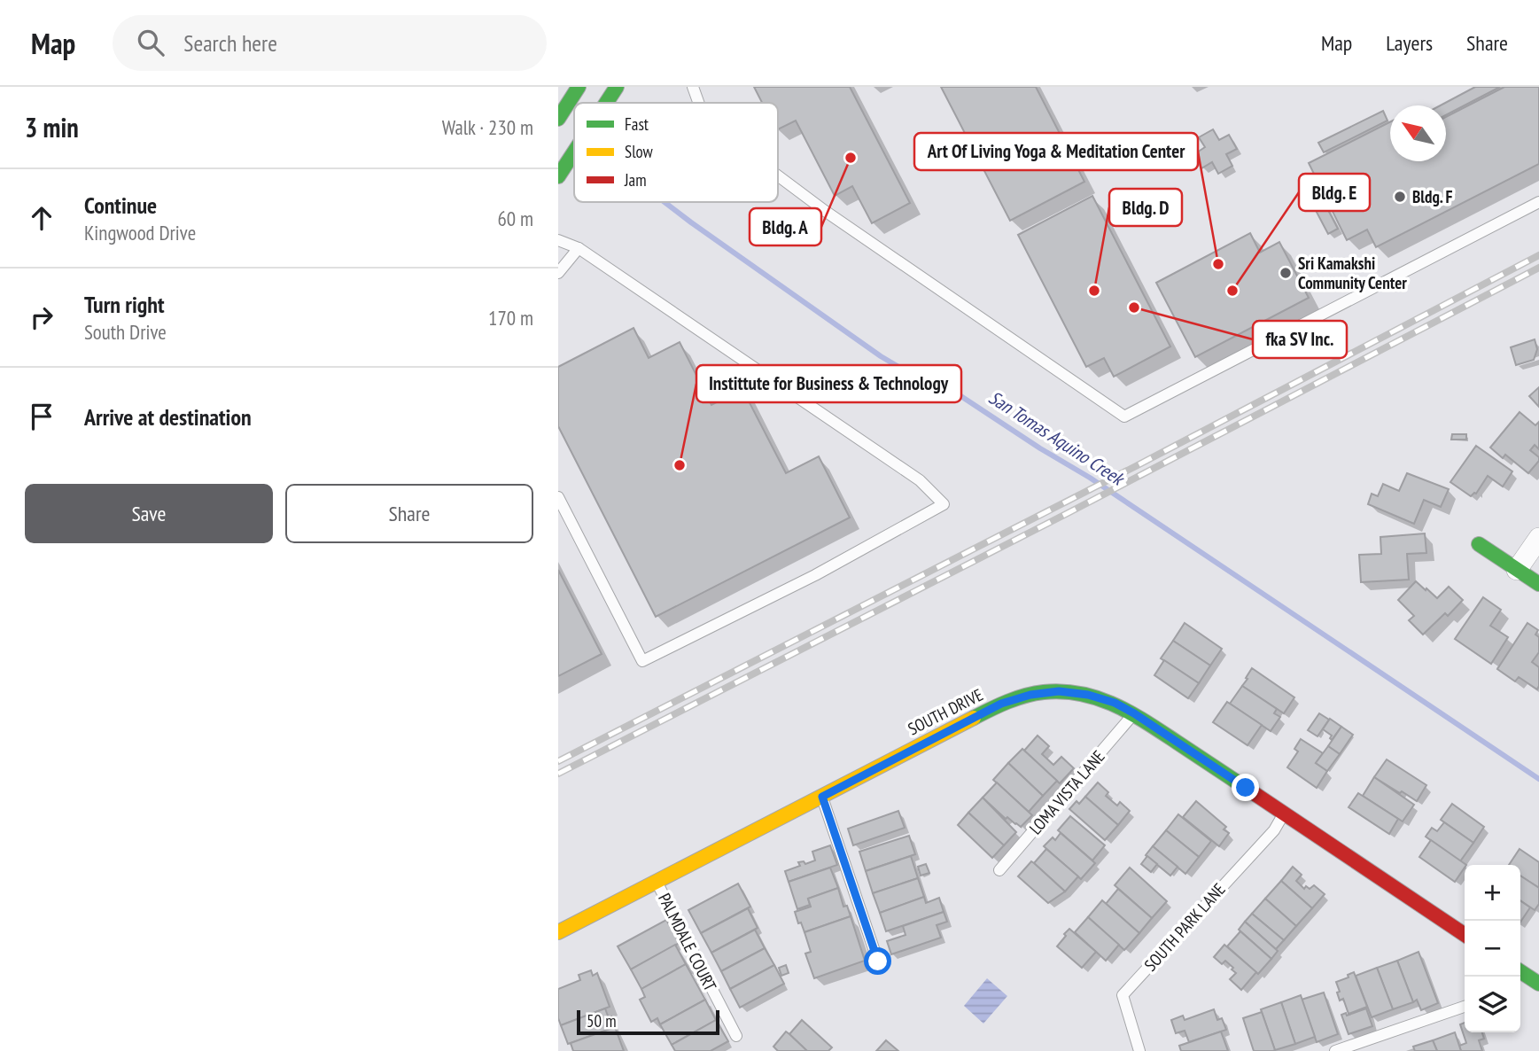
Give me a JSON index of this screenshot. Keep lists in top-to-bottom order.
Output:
{
  "streets": {
    "street": ["SOUTH DRIVE"],
    "lane": ["LOMA VISTA LANE", "SOUTH PARK LANE", "PALMDALE COURT"]
  },
  "crossings": [
    ["SOUTH DRIVE", "LOMA VISTA LANE"],
    ["SOUTH DRIVE", "SOUTH PARK LANE"],
    ["SOUTH DRIVE", "PALMDALE COURT"]
  ],
  "water": ["San Tomas Aquino Creek"],
  "places": [
    "Bldg. A",
    "Bldg. F",
    "Art Of Living Yoga & Meditation Center",
    "Sri Kamakshi Community Center",
    "Bldg. D",
    "Bldg. E",
    "fka SV Inc.",
    "Instittute for Business & Technology"
  ],
  "legend": ["Fast", "Slow", "Jam"],
  "scale_bar": "50 m",
  "north": "top left",
  "page": {
    "header": "Map",
    "search": "Search here",
    "nav": ["Map", "Layers", "Share"],
    "heading": ["3 min", "Walk · 230 m"],
    "list": [
      ["Continue", "Kingwood Drive", "60 m"],
      ["Turn right", "South Drive", "170 m"],
      "Arrive at destination"
    ],
    "buttons": ["Save", "Share"],
    "map_buttons": ["+", "−"],
    "scale": "50 m"
  }
}
